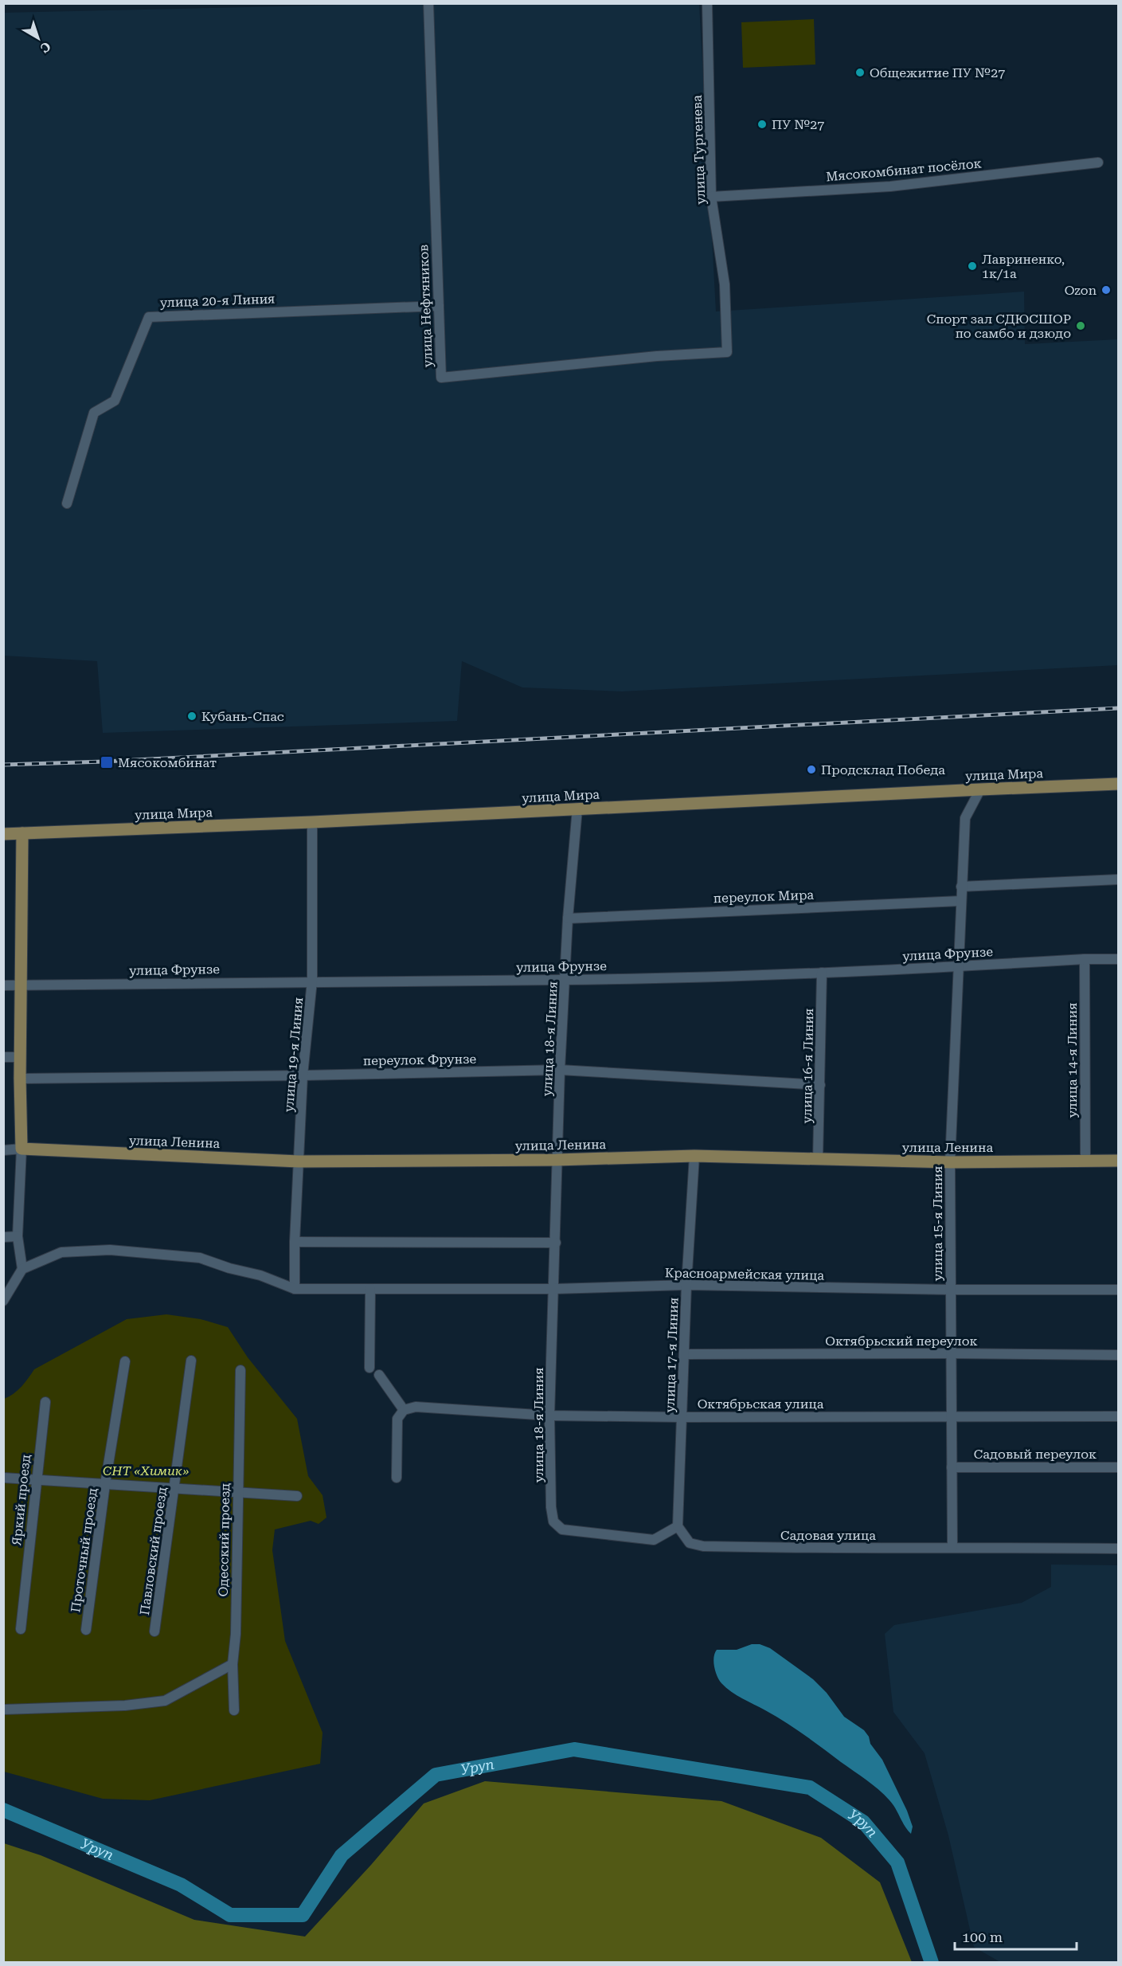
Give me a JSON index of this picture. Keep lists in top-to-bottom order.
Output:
{
  "streets": {
    "main road": ["улица Мира", "улица Ленина"],
    "street": [
      "улица Тургенева",
      "Мясокомбинат посёлок",
      "улица 20-я Линия",
      "улица Нефтяников",
      "переулок Мира",
      "улица Фрунзе",
      "улица 18-я Линия",
      "улица 19-я Линия",
      "переулок Фрунзе",
      "улица 14-я Линия",
      "улица 16-я Линия",
      "улица 15-я Линия",
      "Красноармейская улица",
      "Октябрьский переулок",
      "улица 17-я Линия",
      "Октябрьская улица",
      "Садовый переулок",
      "Яркий проезд",
      "Садовая улица",
      "Одесский проезд",
      "Проточный проезд",
      "Павловский проезд"
    ]
  },
  "crossings": [
    ["улица Тургенева", "Мясокомбинат посёлок"],
    ["улица Тургенева", "улица Нефтяников"],
    ["улица 20-я Линия", "улица Нефтяников"],
    ["улица Мира", "улица 18-я Линия"],
    ["улица Мира", "улица 19-я Линия"],
    ["улица Мира", "улица 15-я Линия"],
    ["переулок Мира", "улица 18-я Линия"],
    ["переулок Мира", "улица 15-я Линия"],
    ["улица Фрунзе", "улица 18-я Линия"],
    ["улица Фрунзе", "улица 19-я Линия"],
    ["улица Фрунзе", "улица 14-я Линия"],
    ["улица Фрунзе", "улица 16-я Линия"],
    ["улица Фрунзе", "улица 15-я Линия"],
    ["улица 18-я Линия", "переулок Фрунзе"],
    ["улица 18-я Линия", "улица Ленина"],
    ["улица 18-я Линия", "Красноармейская улица"],
    ["улица 18-я Линия", "улица 17-я Линия"],
    ["улица 18-я Линия", "Октябрьская улица"],
    ["улица 18-я Линия", "Садовая улица"],
    ["улица 19-я Линия", "переулок Фрунзе"],
    ["улица 19-я Линия", "улица Ленина"],
    ["улица 19-я Линия", "Красноармейская улица"],
    ["переулок Фрунзе", "улица 16-я Линия"],
    ["улица 14-я Линия", "улица Ленина"],
    ["улица 16-я Линия", "улица Ленина"],
    ["улица Ленина", "улица 15-я Линия"],
    ["улица Ленина", "улица 17-я Линия"],
    ["улица 15-я Линия", "Красноармейская улица"],
    ["улица 15-я Линия", "Октябрьский переулок"],
    ["улица 15-я Линия", "Октябрьская улица"],
    ["улица 15-я Линия", "Садовый переулок"],
    ["улица 15-я Линия", "Садовая улица"],
    ["Красноармейская улица", "улица 17-я Линия"],
    ["Октябрьский переулок", "улица 17-я Линия"],
    ["улица 17-я Линия", "Октябрьская улица"],
    ["улица 17-я Линия", "Садовая улица"]
  ],
  "water": ["Уруп"],
  "parks": ["СНТ «Химик»"],
  "places": {
    "other": [
      "Общежитие ПУ №27",
      "ПУ №27",
      "Лавриненко, 1к/1а",
      "Ozon",
      "Спорт зал СДЮСШОР по самбо и дзюдо",
      "Кубань-Спас",
      "Продсклад Победа"
    ],
    "transit": ["Мясокомбинат"]
  },
  "scale_bar": "100 m",
  "north": "bottom right"
}
